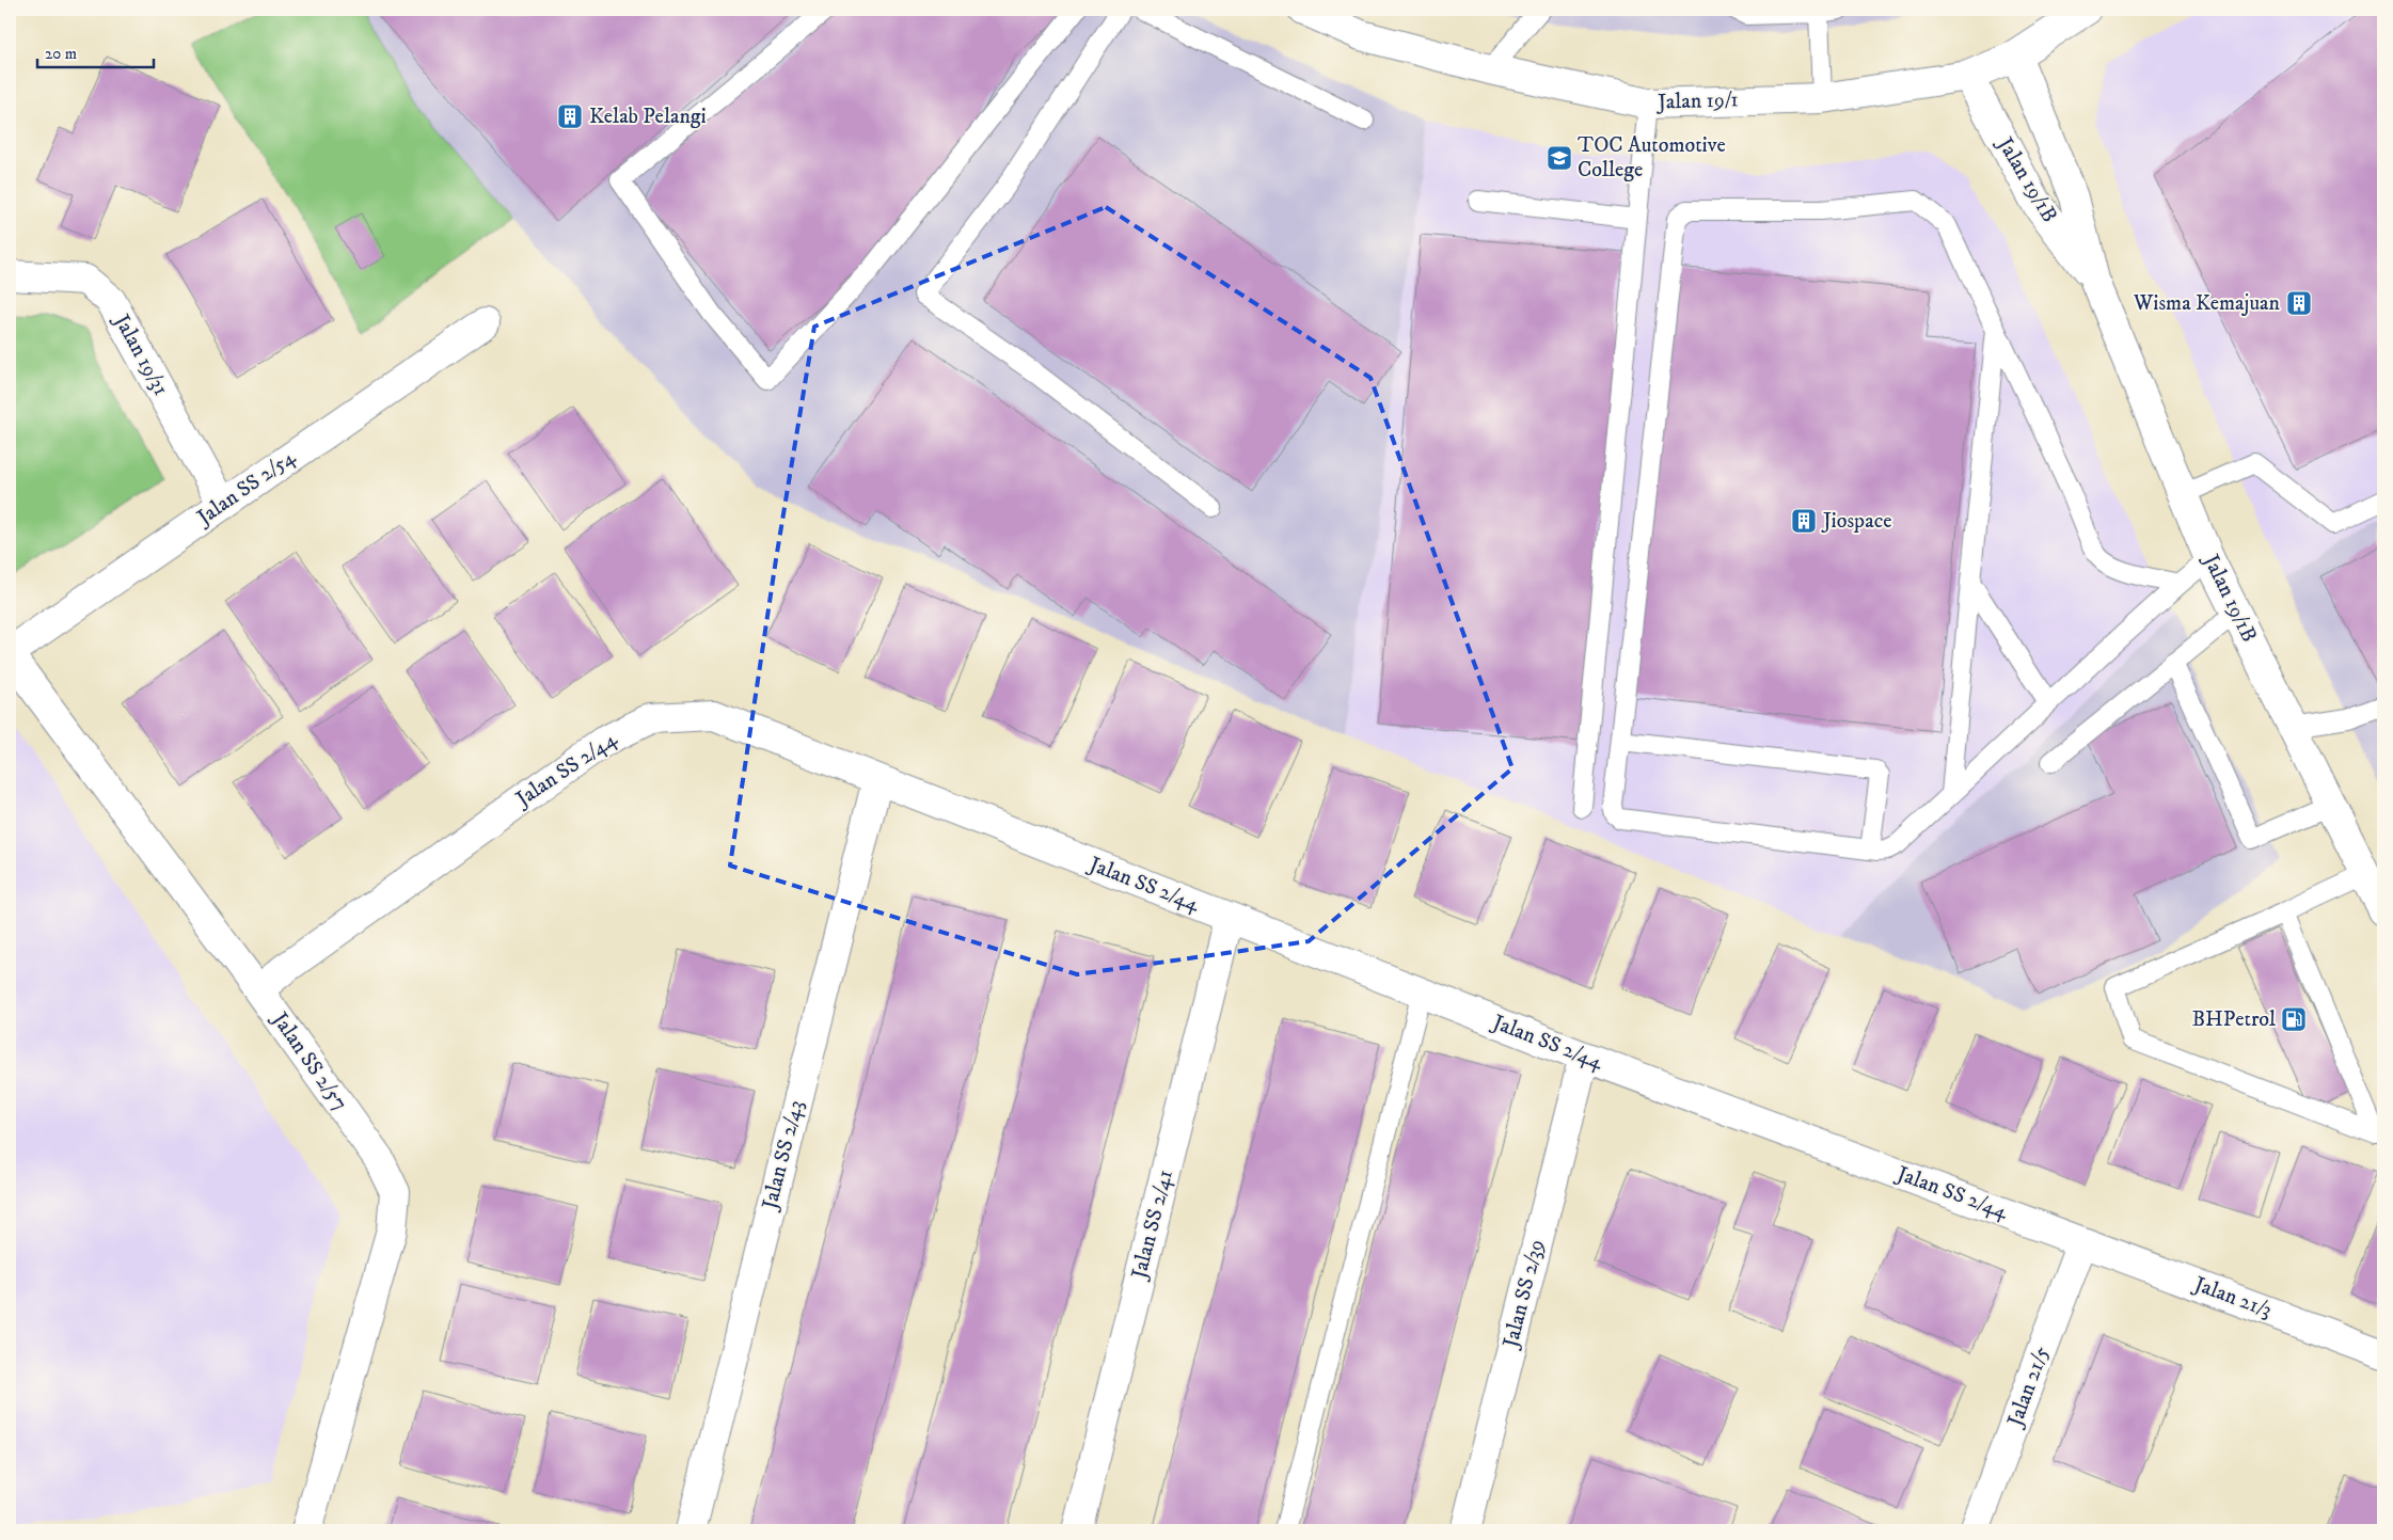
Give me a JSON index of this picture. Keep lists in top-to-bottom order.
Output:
{
  "streets": {
    "street": [
      "Jalan 19/1",
      "Jalan 19/1B",
      "Jalan 19/31",
      "Jalan SS 2/54",
      "Jalan SS 2/44",
      "Jalan SS 2/57",
      "Jalan SS 2/43",
      "Jalan SS 2/41",
      "Jalan SS 2/39",
      "Jalan 21/3",
      "Jalan 21/5"
    ]
  },
  "crossings": [
    ["Jalan 19/1", "Jalan 19/1B"],
    ["Jalan 19/31", "Jalan SS 2/54"],
    ["Jalan SS 2/54", "Jalan SS 2/57"],
    ["Jalan SS 2/44", "Jalan SS 2/57"],
    ["Jalan SS 2/44", "Jalan SS 2/43"],
    ["Jalan SS 2/44", "Jalan SS 2/41"],
    ["Jalan SS 2/44", "Jalan SS 2/39"],
    ["Jalan SS 2/44", "Jalan 21/3"],
    ["Jalan SS 2/44", "Jalan 21/5"],
    ["Jalan 21/3", "Jalan 21/5"]
  ],
  "places": {
    "building": ["Kelab Pelangi", "Wisma Kemajuan", "Jiospace"],
    "school or university": ["TOC Automotive College"],
    "fuel station": ["BHPetrol"]
  },
  "scale_bar": "20 m"
}
